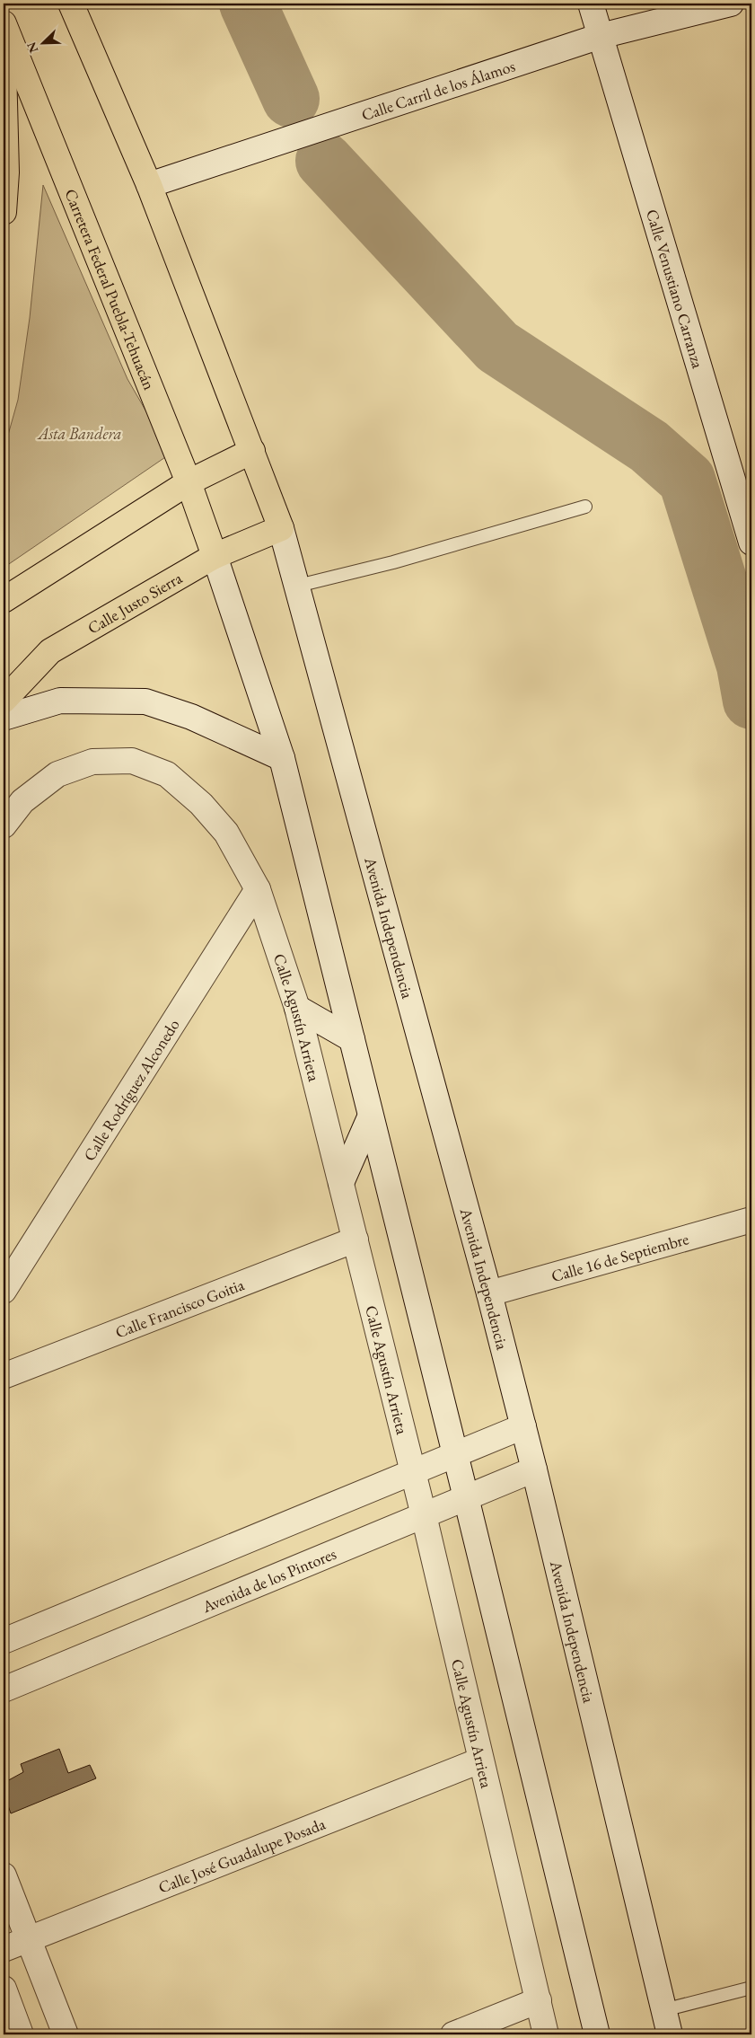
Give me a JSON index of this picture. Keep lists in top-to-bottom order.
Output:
{
  "streets": {
    "main road": ["Carretera Federal Puebla-Tehuacán", "Calle Justo Sierra"],
    "street": [
      "Calle Carril de los Álamos",
      "Calle Venustiano Carranza",
      "Avenida Independencia",
      "Calle Agustín Arrieta",
      "Calle Rodríguez Alconedo",
      "Calle 16 de Septiembre",
      "Calle Francisco Goitia",
      "Avenida de los Pintores",
      "Calle José Guadalupe Posada"
    ]
  },
  "crossings": [
    ["Calle Carril de los Álamos", "Calle Venustiano Carranza"],
    ["Carretera Federal Puebla-Tehuacán", "Calle Justo Sierra"],
    ["Calle Justo Sierra", "Avenida Independencia"],
    ["Avenida Independencia", "Calle 16 de Septiembre"],
    ["Avenida Independencia", "Avenida de los Pintores"],
    ["Calle Agustín Arrieta", "Calle Rodríguez Alconedo"],
    ["Calle Agustín Arrieta", "Calle Francisco Goitia"],
    ["Calle Agustín Arrieta", "Avenida de los Pintores"],
    ["Calle Agustín Arrieta", "Calle José Guadalupe Posada"]
  ],
  "parks": ["Asta Bandera"],
  "north": "bottom left"
}
